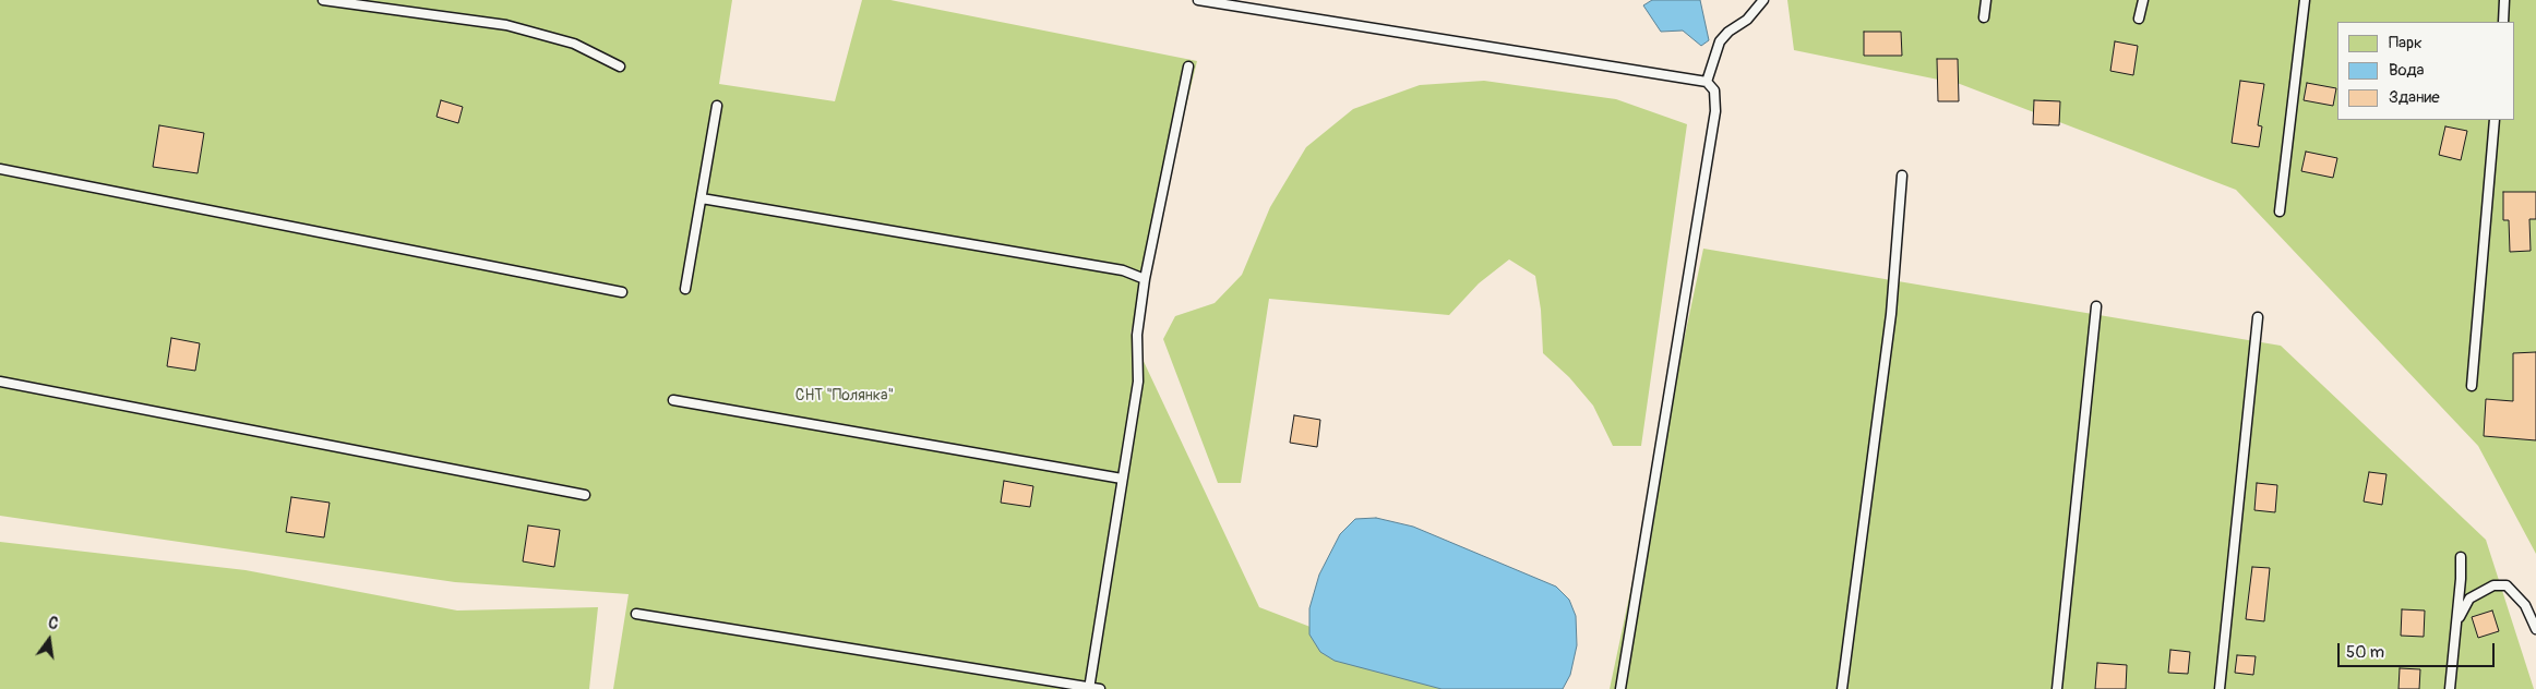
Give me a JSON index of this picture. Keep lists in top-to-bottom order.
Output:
{
  "parks": ["СНТ \"Полянка\""],
  "legend": ["Парк", "Вода", "Здание"],
  "scale_bar": "50 m",
  "north": "top"
}
